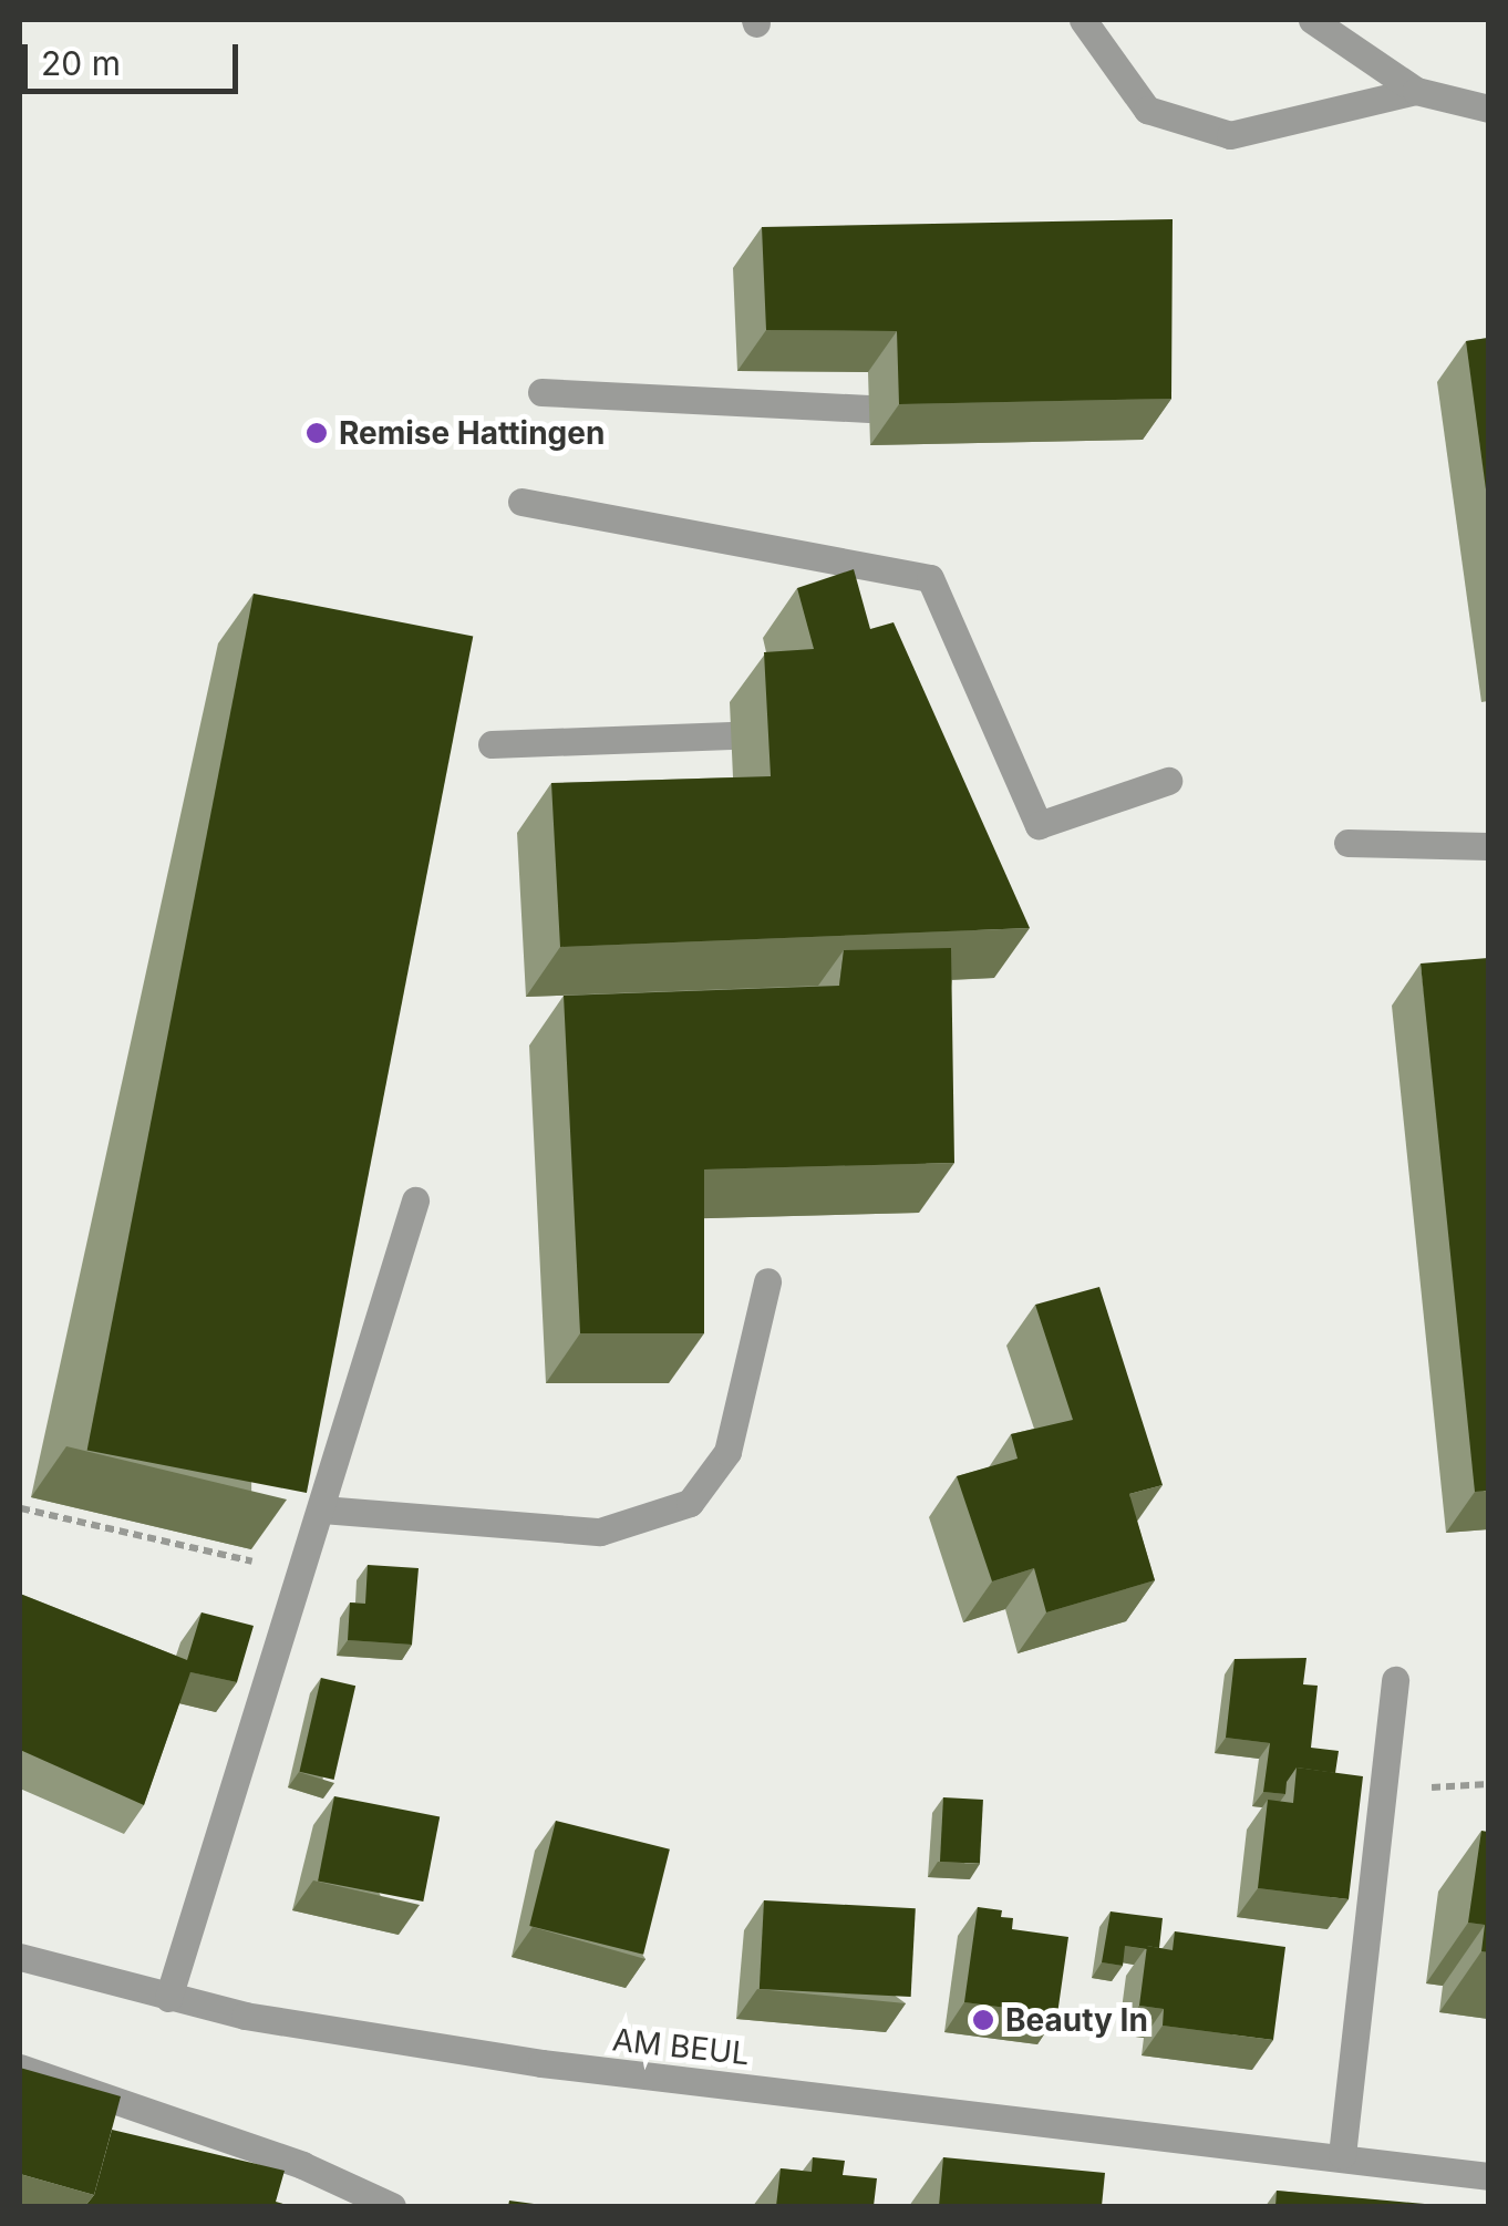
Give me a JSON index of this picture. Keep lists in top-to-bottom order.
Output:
{
  "streets": {
    "street": ["AM BEUL"]
  },
  "places": ["Remise Hattingen", "Beauty In"],
  "scale_bar": "20 m"
}
